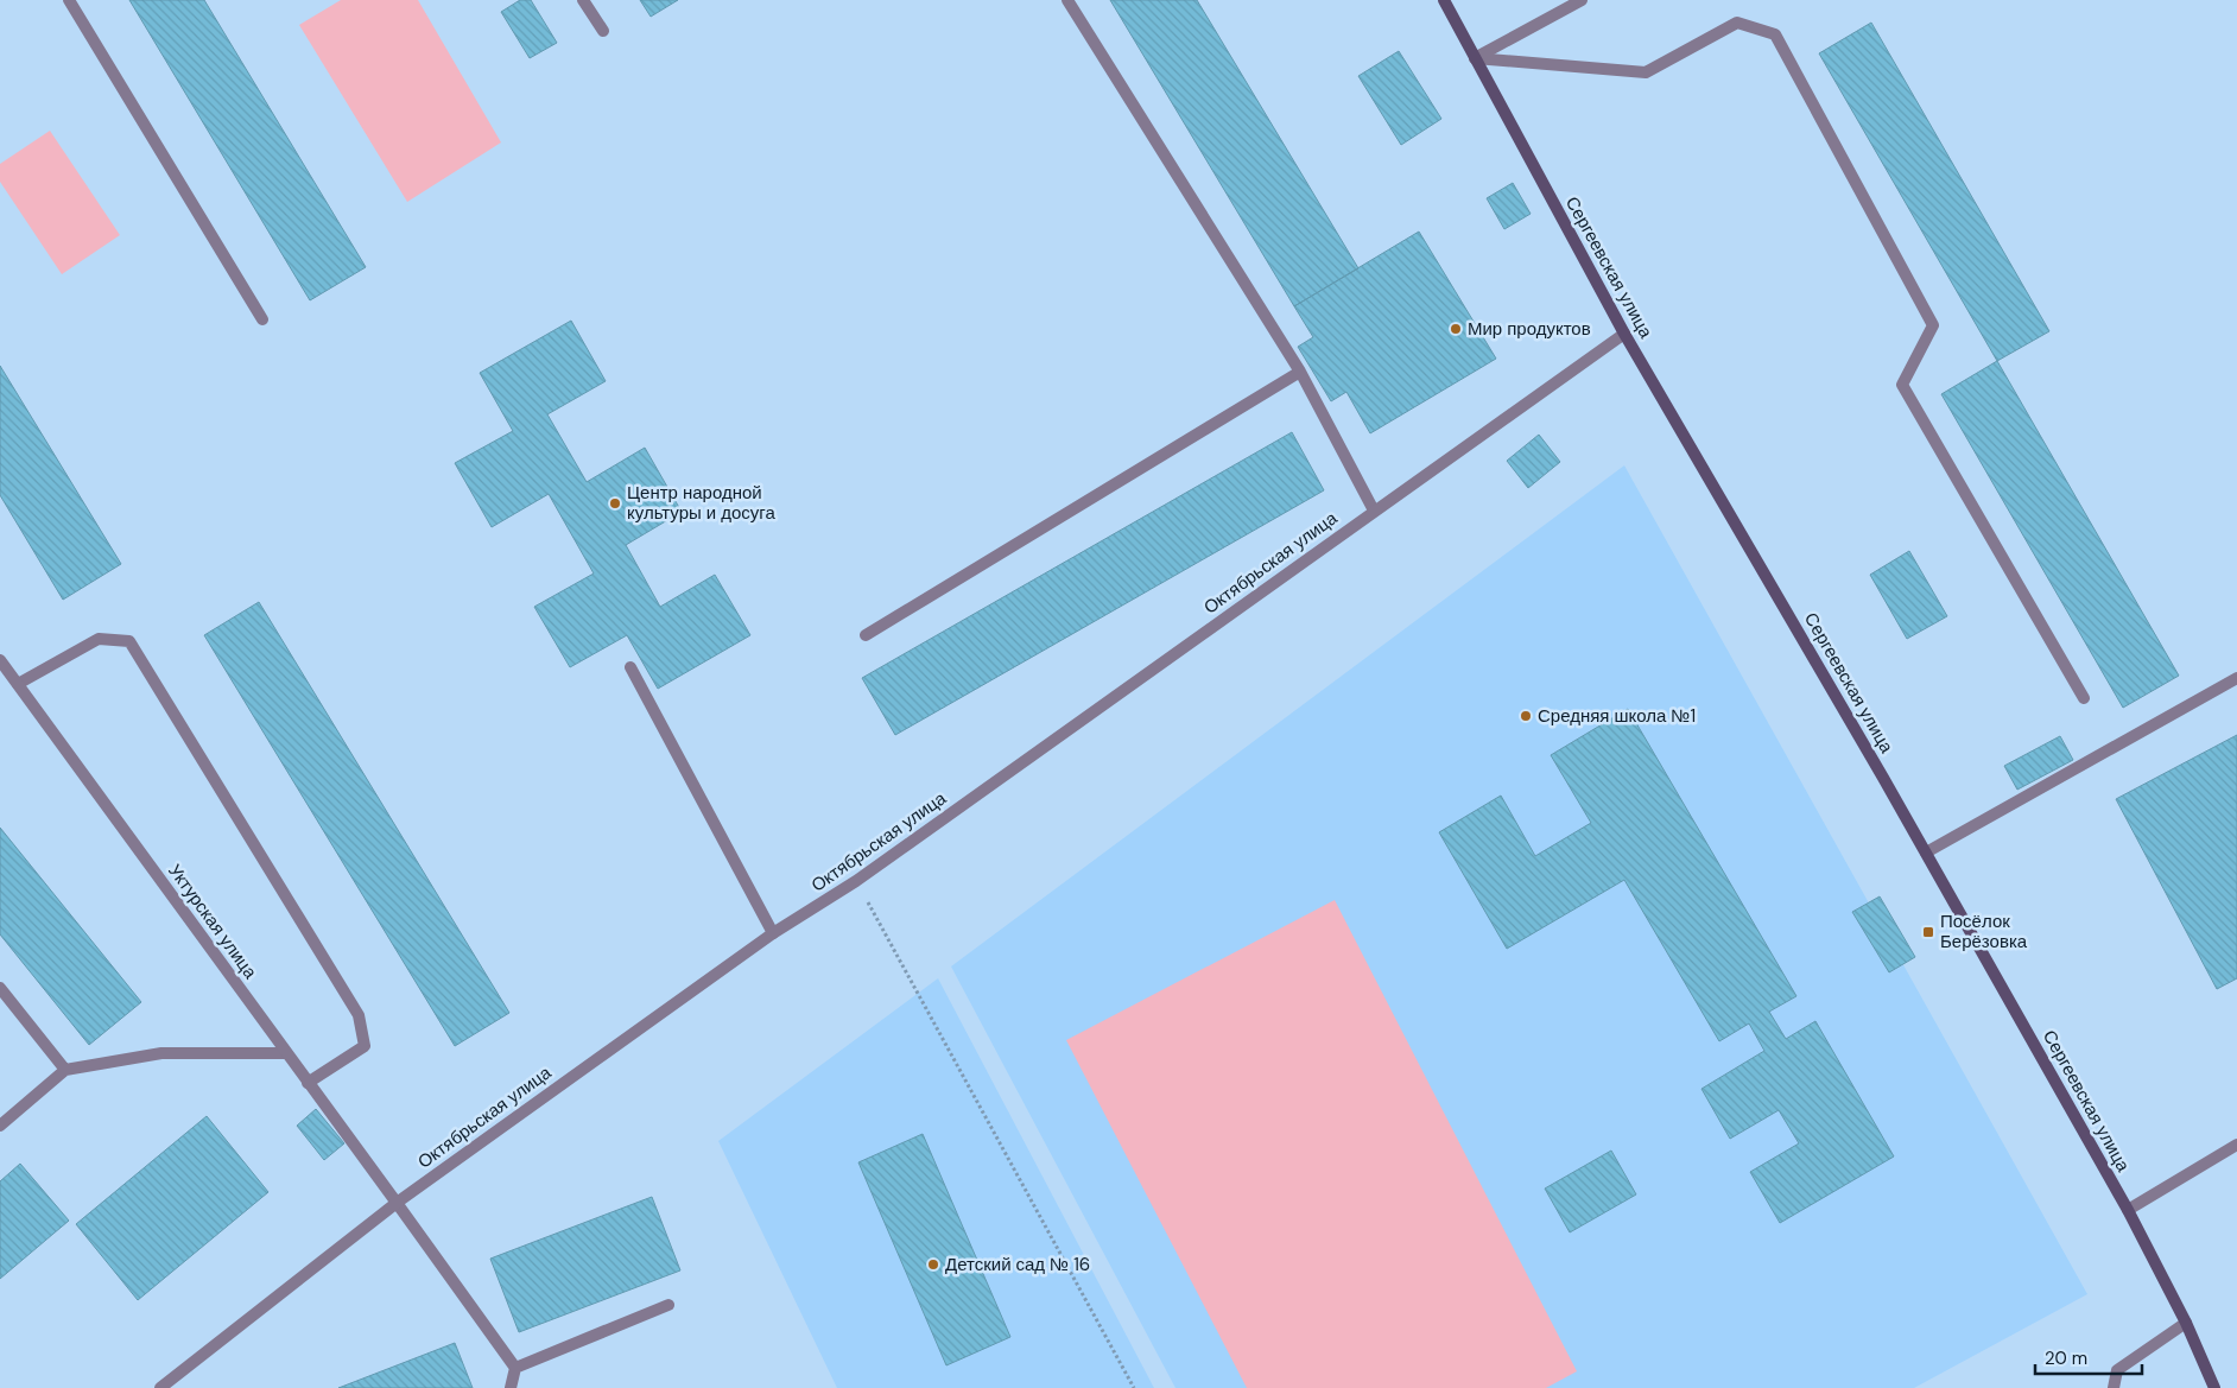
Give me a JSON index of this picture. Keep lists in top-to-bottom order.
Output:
{
  "streets": {
    "main road": ["Сергеевская улица"],
    "street": ["Октябрьская улица", "Уктурская улица"]
  },
  "crossings": [
    ["Сергеевская улица", "Октябрьская улица"],
    ["Октябрьская улица", "Уктурская улица"]
  ],
  "places": {
    "other": [
      "Мир продуктов",
      "Центр народной культуры и досуга",
      "Средняя школа №1",
      "Детский сад № 16"
    ],
    "transit": ["Посёлок Берёзовка"]
  },
  "scale_bar": "20 m"
}
